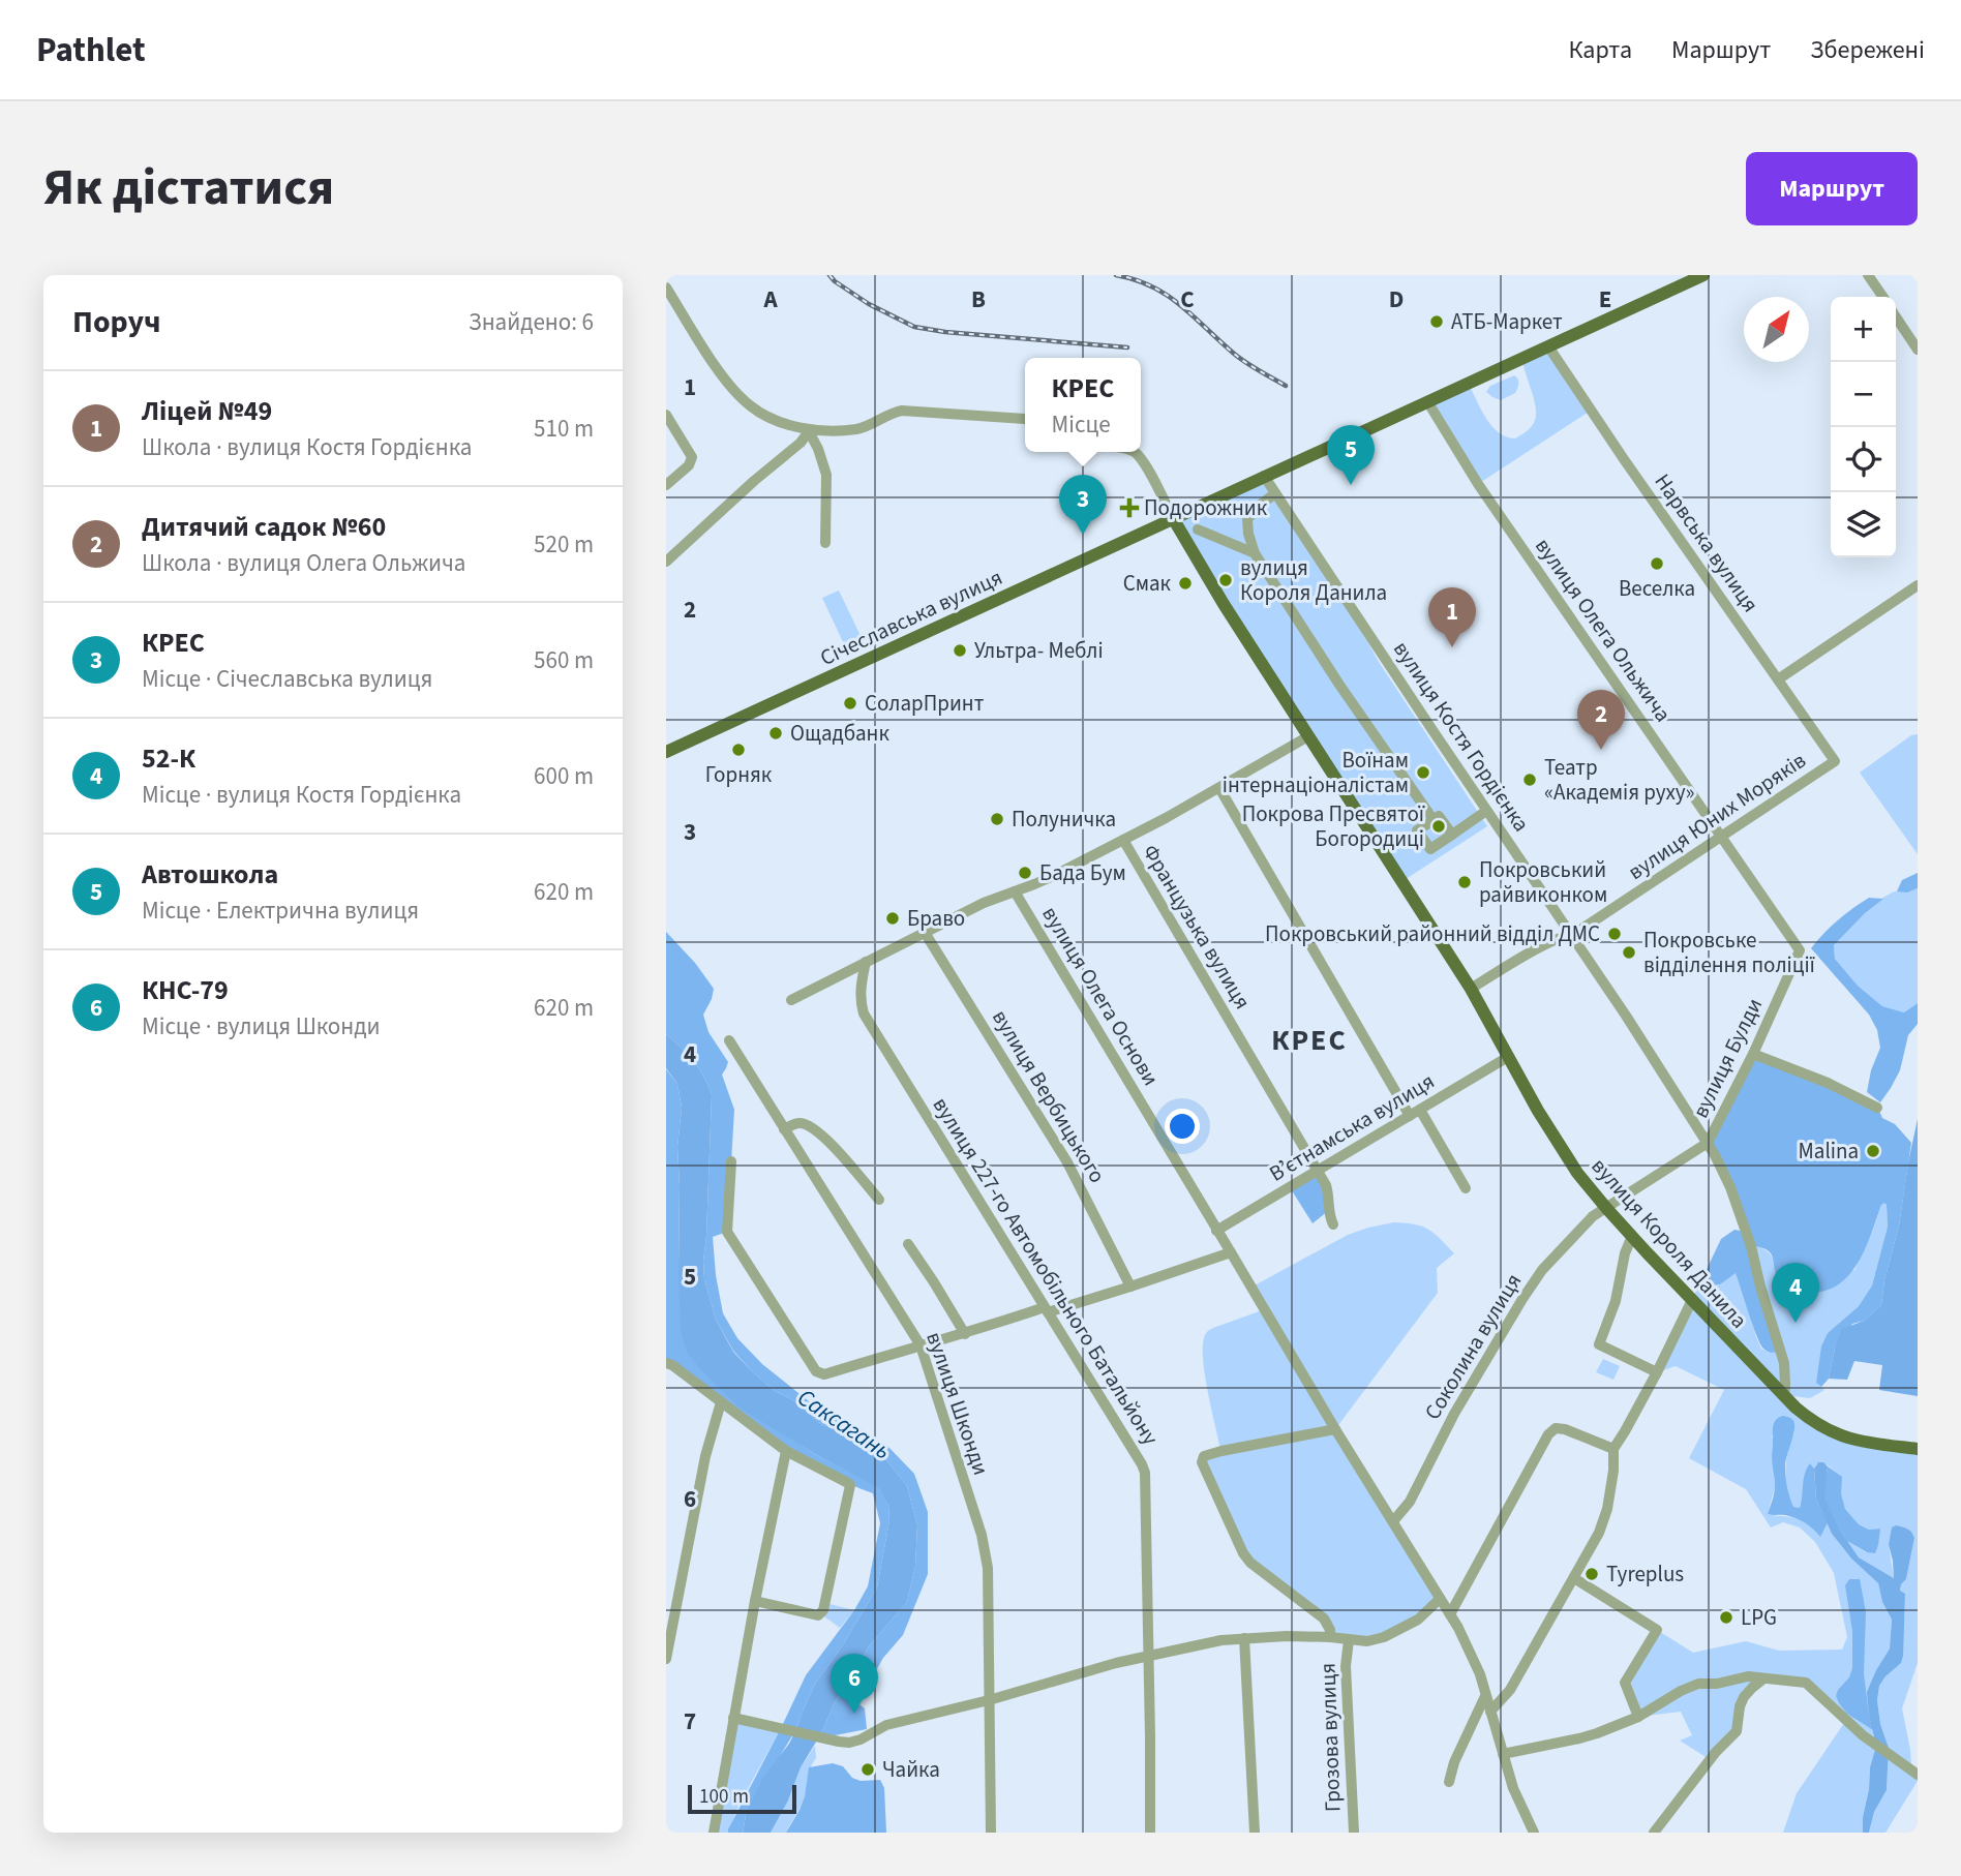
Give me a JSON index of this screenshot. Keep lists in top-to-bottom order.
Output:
{
  "streets": {
    "main road": ["Січеславська вулиця", "вулиця Короля Данила"],
    "street": [
      "Нарвська вулиця",
      "вулиця Олега Ольжича",
      "вулиця Костя Гордієнка",
      "вулиця Юних Моряків",
      "Французька вулиця",
      "вулиця Олега Основи",
      "вулиця Булди",
      "вулиця Вербицького",
      "Вʼєтнамська вулиця",
      "вулиця 227-го Автомобільного Батальйону",
      "Соколина вулиця",
      "вулиця Шконди",
      "Грозова вулиця"
    ]
  },
  "crossings": [
    ["Нарвська вулиця", "Січеславська вулиця"],
    ["Нарвська вулиця", "вулиця Юних Моряків"],
    ["Січеславська вулиця", "вулиця Олега Ольжича"],
    ["Січеславська вулиця", "вулиця Костя Гордієнка"],
    ["Січеславська вулиця", "вулиця Короля Данила"],
    ["вулиця Олега Ольжича", "вулиця Юних Моряків"],
    ["вулиця Олега Ольжича", "вулиця Булди"],
    ["вулиця Костя Гордієнка", "вулиця Юних Моряків"],
    ["вулиця Костя Гордієнка", "вулиця Булди"],
    ["вулиця Костя Гордієнка", "вулиця Короля Данила"],
    ["вулиця Костя Гордієнка", "Соколина вулиця"],
    ["вулиця Юних Моряків", "вулиця Короля Данила"],
    ["Французька вулиця", "Вʼєтнамська вулиця"],
    ["вулиця Олега Основи", "Вʼєтнамська вулиця"],
    ["вулиця Олега Основи", "Соколина вулиця"],
    ["вулиця Булди", "Соколина вулиця"],
    ["Вʼєтнамська вулиця", "вулиця Короля Данила"],
    ["вулиця Короля Данила", "Соколина вулиця"]
  ],
  "districts": ["КРЕС"],
  "water": ["Саксагань"],
  "places": {
    "other": [
      "АТБ-Маркет",
      "Веселка",
      "вулиця Короля Данила",
      "Смак",
      "Ультра- Меблі",
      "СоларПринт",
      "Ощадбанк",
      "Горняк",
      "Воїнам інтернаціоналістам",
      "Театр «Академія руху»",
      "Полуничка",
      "Покрова Пресвятої Богородиці",
      "Бада Бум",
      "Покровський райвиконком",
      "Браво",
      "Покровський районний відділ ДМС",
      "Покровське відділення поліції",
      "Malina",
      "Tyreplus",
      "LPG",
      "Чайка"
    ],
    "health": ["Подорожник"]
  },
  "scale_bar": "100 m",
  "north": "top right",
  "page": {
    "header": "Pathlet",
    "nav": ["Карта", "Маршрут", "Збережені"],
    "title": "Як дістатися",
    "buttons": "Маршрут",
    "heading": ["Поруч", "Знайдено: 6"],
    "map_buttons": ["+", "−"],
    "popup": ["КРЕС", "Місце"],
    "list": [
      {
        "mark": "1",
        "name": "Ліцей №49",
        "note": "Школа · вулиця Костя Гордієнка",
        "value": "510 m"
      },
      {
        "mark": "2",
        "name": "Дитячий садок №60",
        "note": "Школа · вулиця Олега Ольжича",
        "value": "520 m"
      },
      {
        "mark": "3",
        "name": "КРЕС",
        "note": "Місце · Січеславська вулиця",
        "value": "560 m"
      },
      {
        "mark": "4",
        "name": "52-К",
        "note": "Місце · вулиця Костя Гордієнка",
        "value": "600 m"
      },
      {
        "mark": "5",
        "name": "Автошкола",
        "note": "Місце · Електрична вулиця",
        "value": "620 m"
      },
      {
        "mark": "6",
        "name": "КНС-79",
        "note": "Місце · вулиця Шконди",
        "value": "620 m"
      }
    ],
    "pins": [
      "5",
      "3",
      "1",
      "2",
      "4",
      "6"
    ],
    "scale": "100 m"
  },
  "grid": {
    "columns": [
      "A",
      "B",
      "C",
      "D",
      "E"
    ],
    "rows": [
      "1",
      "2",
      "3",
      "4",
      "5",
      "6",
      "7"
    ]
  }
}
